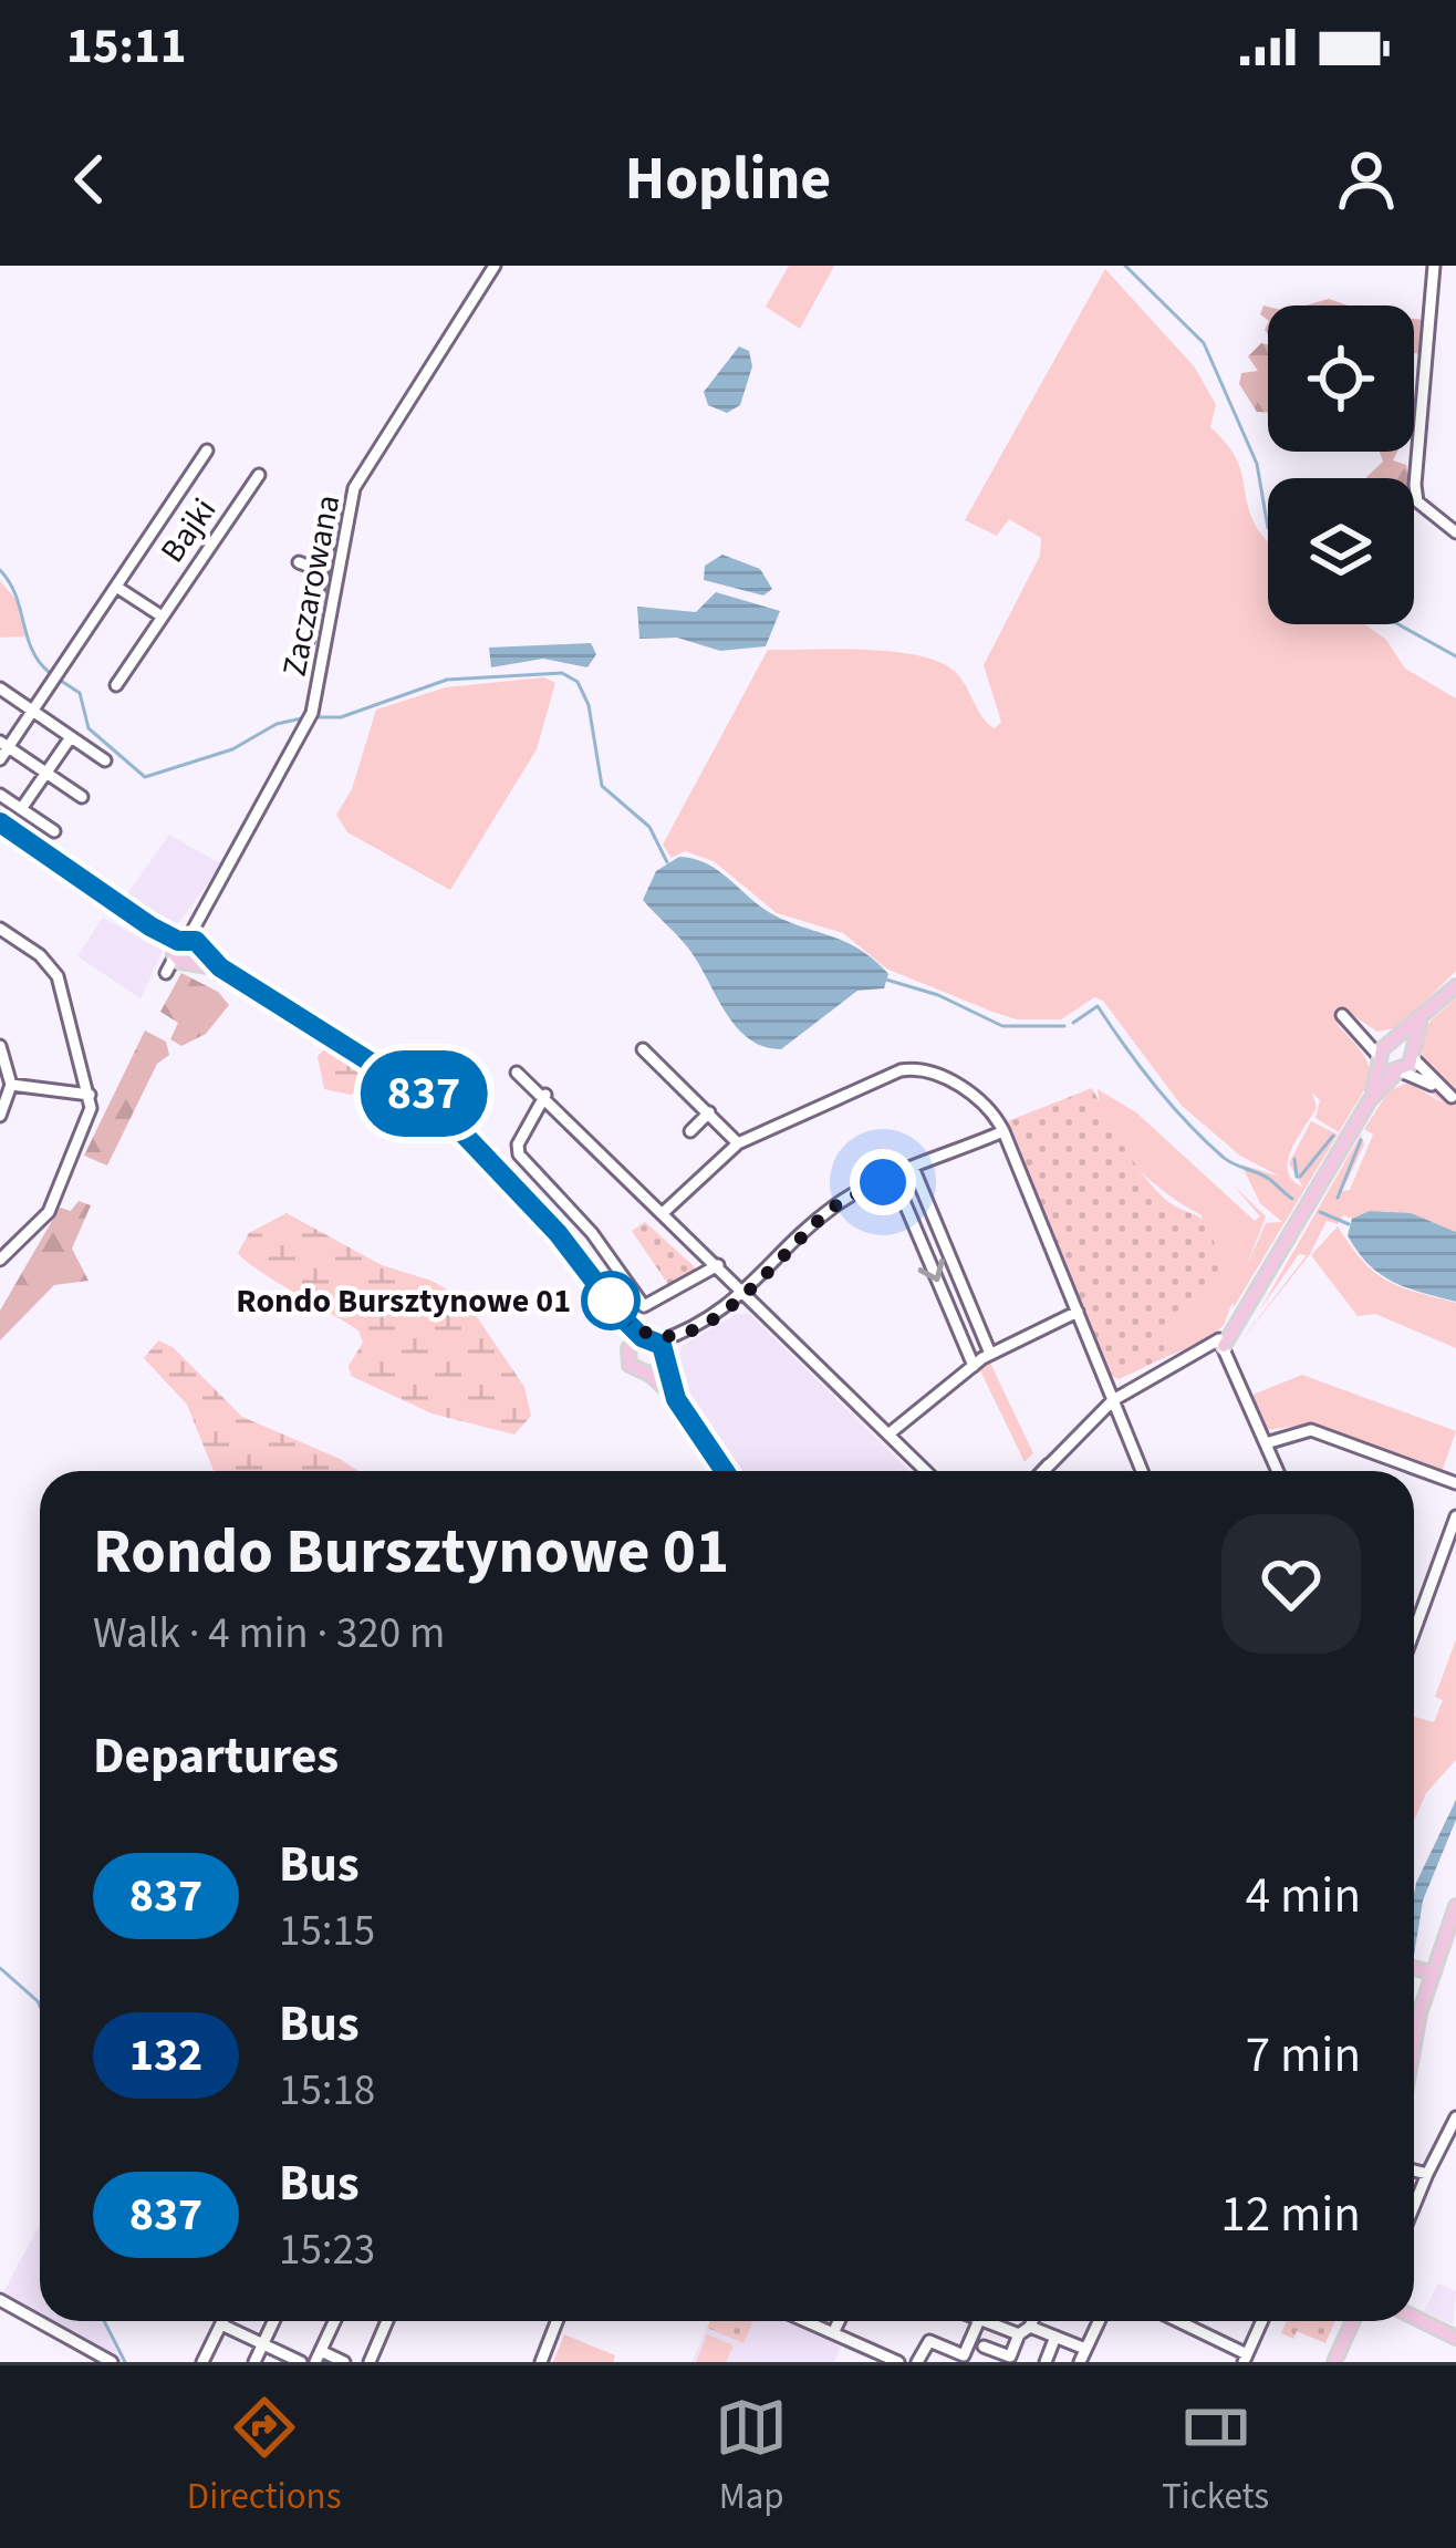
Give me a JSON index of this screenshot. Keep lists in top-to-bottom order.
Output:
{
  "streets": {
    "street": ["Bajki", "Zaczarowana"]
  },
  "places": ["Rondo Bursztynowe 01"],
  "lines": ["bus line 837"],
  "page": {
    "status": "15:11",
    "header": "Hopline",
    "on_map": "837",
    "heading": [
      ["Rondo Bursztynowe 01", "Walk · 4 min · 320 m"],
      "Departures"
    ],
    "list": [
      {
        "mark": "837",
        "name": "Bus",
        "note": "15:15",
        "value": "4 min"
      },
      {
        "mark": "132",
        "name": "Bus",
        "note": "15:18",
        "value": "7 min"
      },
      {
        "mark": "837",
        "name": "Bus",
        "note": "15:23",
        "value": "12 min"
      }
    ],
    "tabs": ["Directions", "Map", "Tickets"]
  }
}
